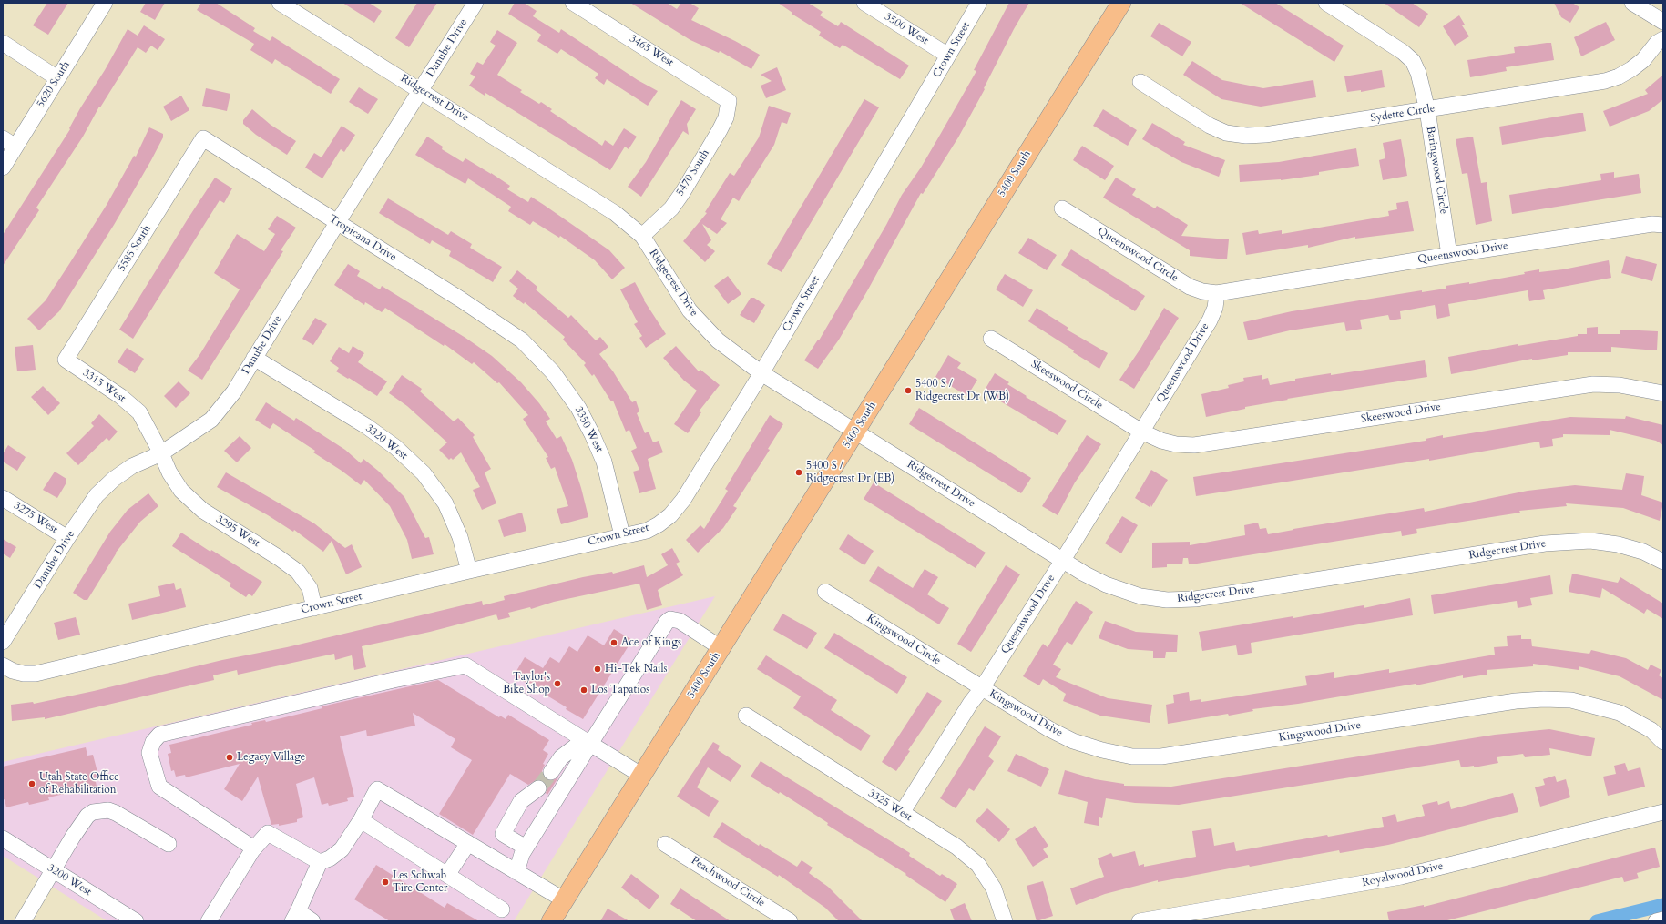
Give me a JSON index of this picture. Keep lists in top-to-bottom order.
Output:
{
  "streets": {
    "main road": ["5400 South"],
    "street": [
      "3500 West",
      "Danube Drive",
      "Crown Street",
      "3465 West",
      "5620 South",
      "Ridgecrest Drive",
      "Sydette Circle",
      "Baringwood Circle",
      "5470 South",
      "Tropicana Drive",
      "5585 South",
      "Queenswood Drive",
      "Queenswood Circle",
      "Skeeswood Circle",
      "3315 West",
      "Skeeswood Drive",
      "3350 West",
      "3320 West",
      "3275 West",
      "3295 West",
      "Kingswood Circle",
      "Kingswood Drive",
      "3325 West",
      "Royalwood Drive",
      "3200 West",
      "Peachwood Circle"
    ]
  },
  "crossings": [
    ["3500 West", "Crown Street"],
    ["Danube Drive", "Ridgecrest Drive"],
    ["Danube Drive", "Tropicana Drive"],
    ["Danube Drive", "3315 West"],
    ["Danube Drive", "3320 West"],
    ["Danube Drive", "3275 West"],
    ["Danube Drive", "3295 West"],
    ["Crown Street", "Ridgecrest Drive"],
    ["Crown Street", "3350 West"],
    ["Crown Street", "3320 West"],
    ["Crown Street", "3295 West"],
    ["3465 West", "5470 South"],
    ["Ridgecrest Drive", "5470 South"],
    ["Ridgecrest Drive", "5400 South"],
    ["Ridgecrest Drive", "Queenswood Drive"],
    ["Sydette Circle", "Baringwood Circle"],
    ["Baringwood Circle", "Queenswood Drive"],
    ["Tropicana Drive", "5585 South"],
    ["Tropicana Drive", "3350 West"],
    ["5585 South", "3315 West"],
    ["Queenswood Drive", "Queenswood Circle"],
    ["Queenswood Drive", "Skeeswood Circle"],
    ["Queenswood Drive", "Skeeswood Drive"],
    ["Queenswood Drive", "Kingswood Circle"],
    ["Queenswood Drive", "Kingswood Drive"],
    ["Queenswood Drive", "3325 West"],
    ["Skeeswood Circle", "Skeeswood Drive"],
    ["3315 West", "3295 West"],
    ["Kingswood Circle", "Kingswood Drive"]
  ],
  "places": [
    "5400 S / Ridgecrest Dr (WB)",
    "5400 S / Ridgecrest Dr (EB)",
    "Ace of Kings",
    "Hi-Tek Nails",
    "Taylor's Bike Shop",
    "Los Tapatios",
    "Legacy Village",
    "Utah State Office of Rehabilitation",
    "Les Schwab Tire Center"
  ]
}
